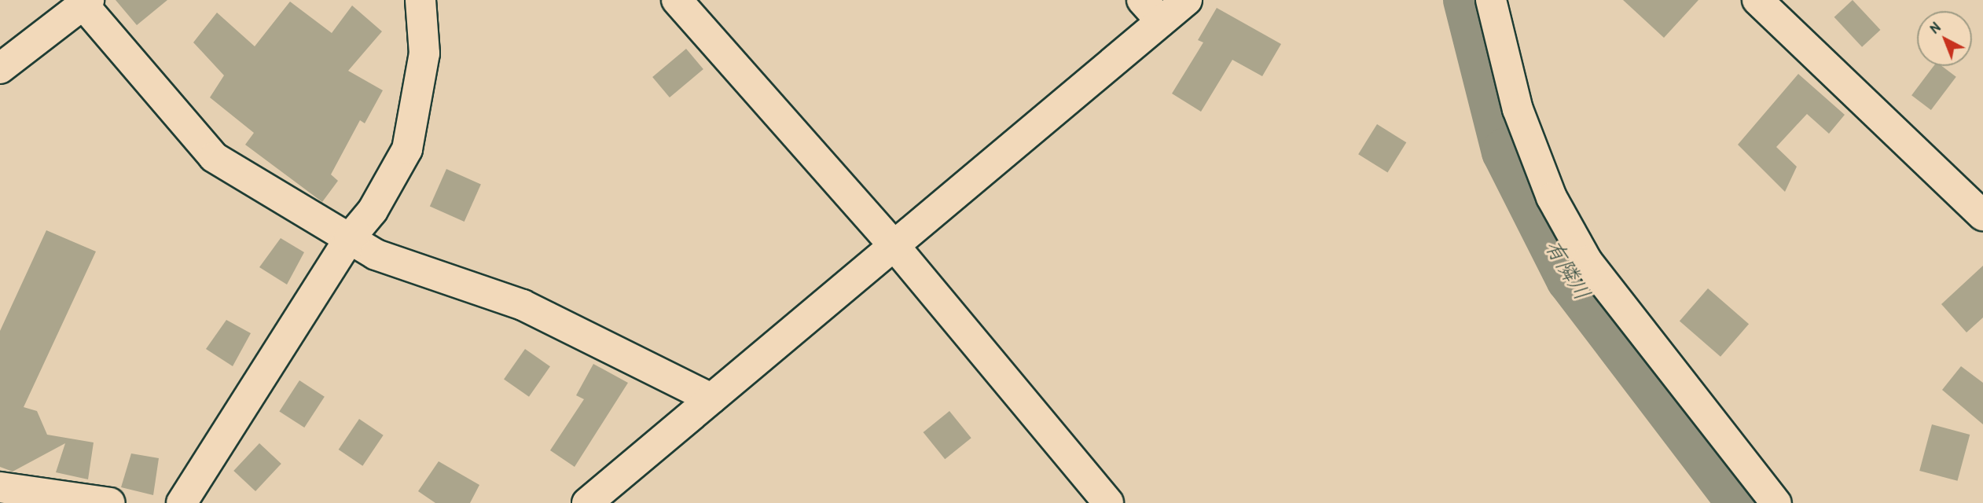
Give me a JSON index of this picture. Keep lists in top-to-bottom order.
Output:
{
  "water": ["有隣川"],
  "north": "top left"
}
